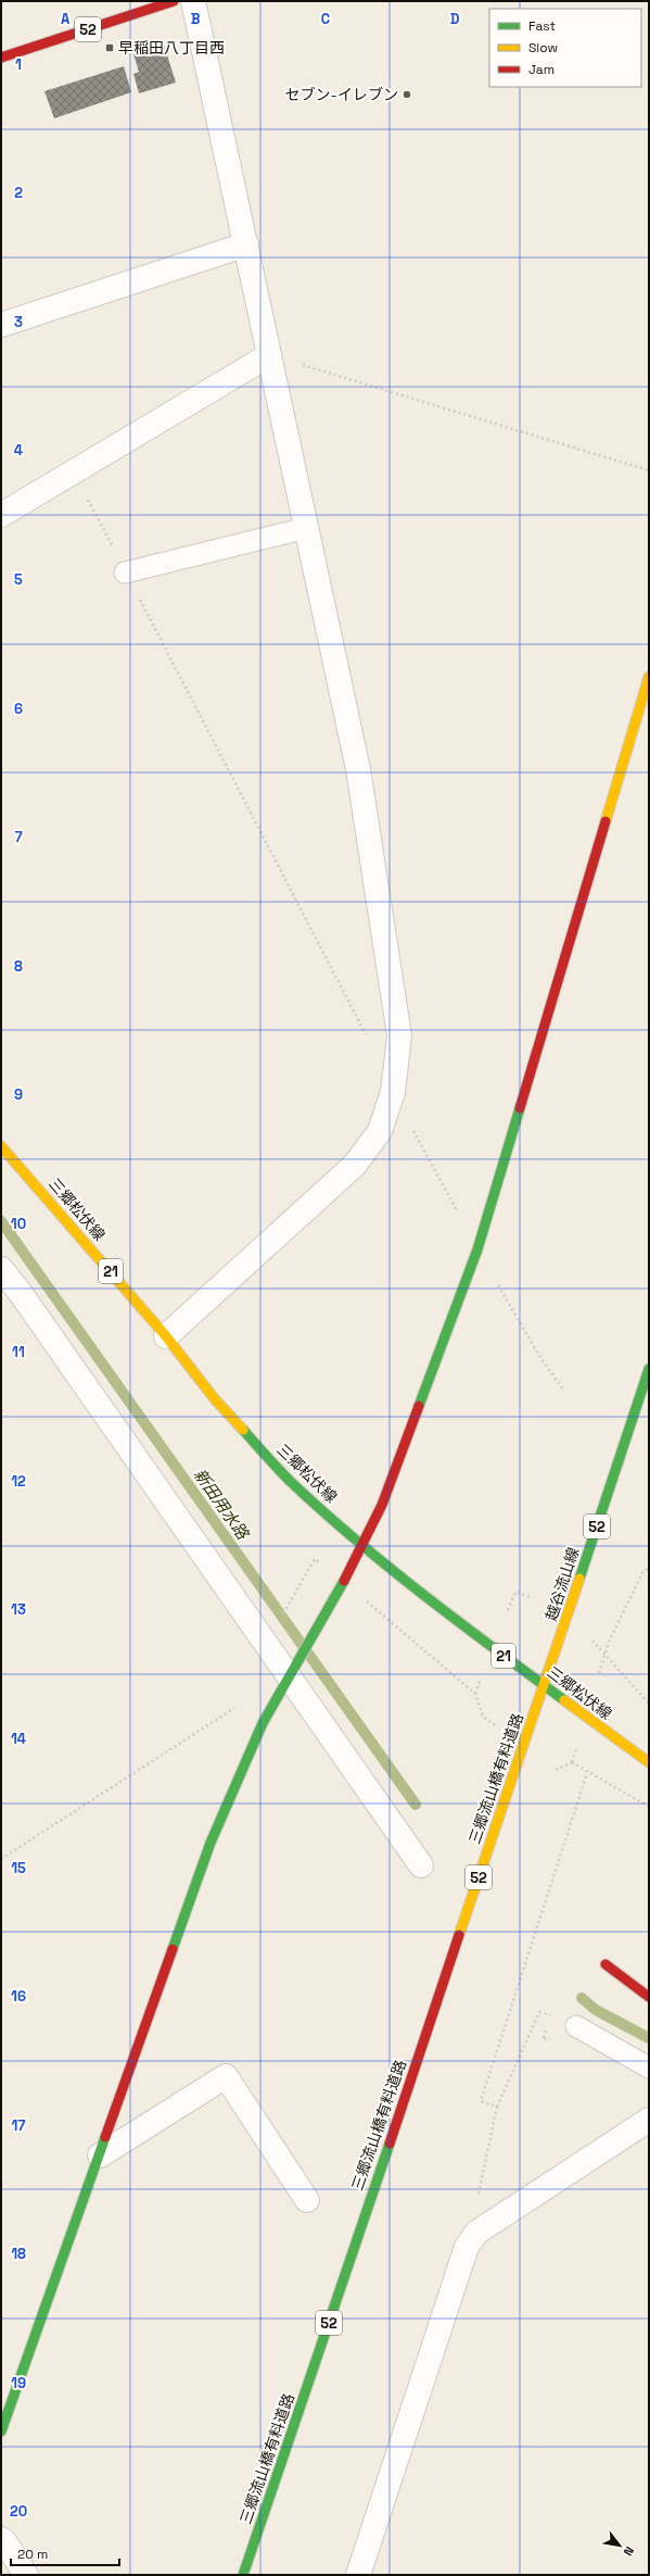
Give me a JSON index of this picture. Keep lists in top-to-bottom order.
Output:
{
  "streets": {
    "main road": [
      "52",
      "三郷松伏線",
      "21",
      "越谷流山線",
      "三郷流山橋有料道路"
    ]
  },
  "crossings": [
    ["三郷松伏線", "越谷流山線"],
    ["三郷松伏線", "三郷流山橋有料道路"],
    ["越谷流山線", "三郷流山橋有料道路"]
  ],
  "water": ["新田用水路"],
  "places": {
    "transit": ["早稲田八丁目西"],
    "other": ["セブン-イレブン"]
  },
  "legend": ["Fast", "Slow", "Jam"],
  "scale_bar": "20 m",
  "north": "bottom right",
  "grid": {
    "columns": [
      "A",
      "B",
      "C",
      "D"
    ],
    "rows": [
      "1",
      "2",
      "3",
      "4",
      "5",
      "6",
      "7",
      "8",
      "9",
      "10",
      "11",
      "12",
      "13",
      "14",
      "15",
      "16",
      "17",
      "18",
      "19",
      "20"
    ]
  }
}
